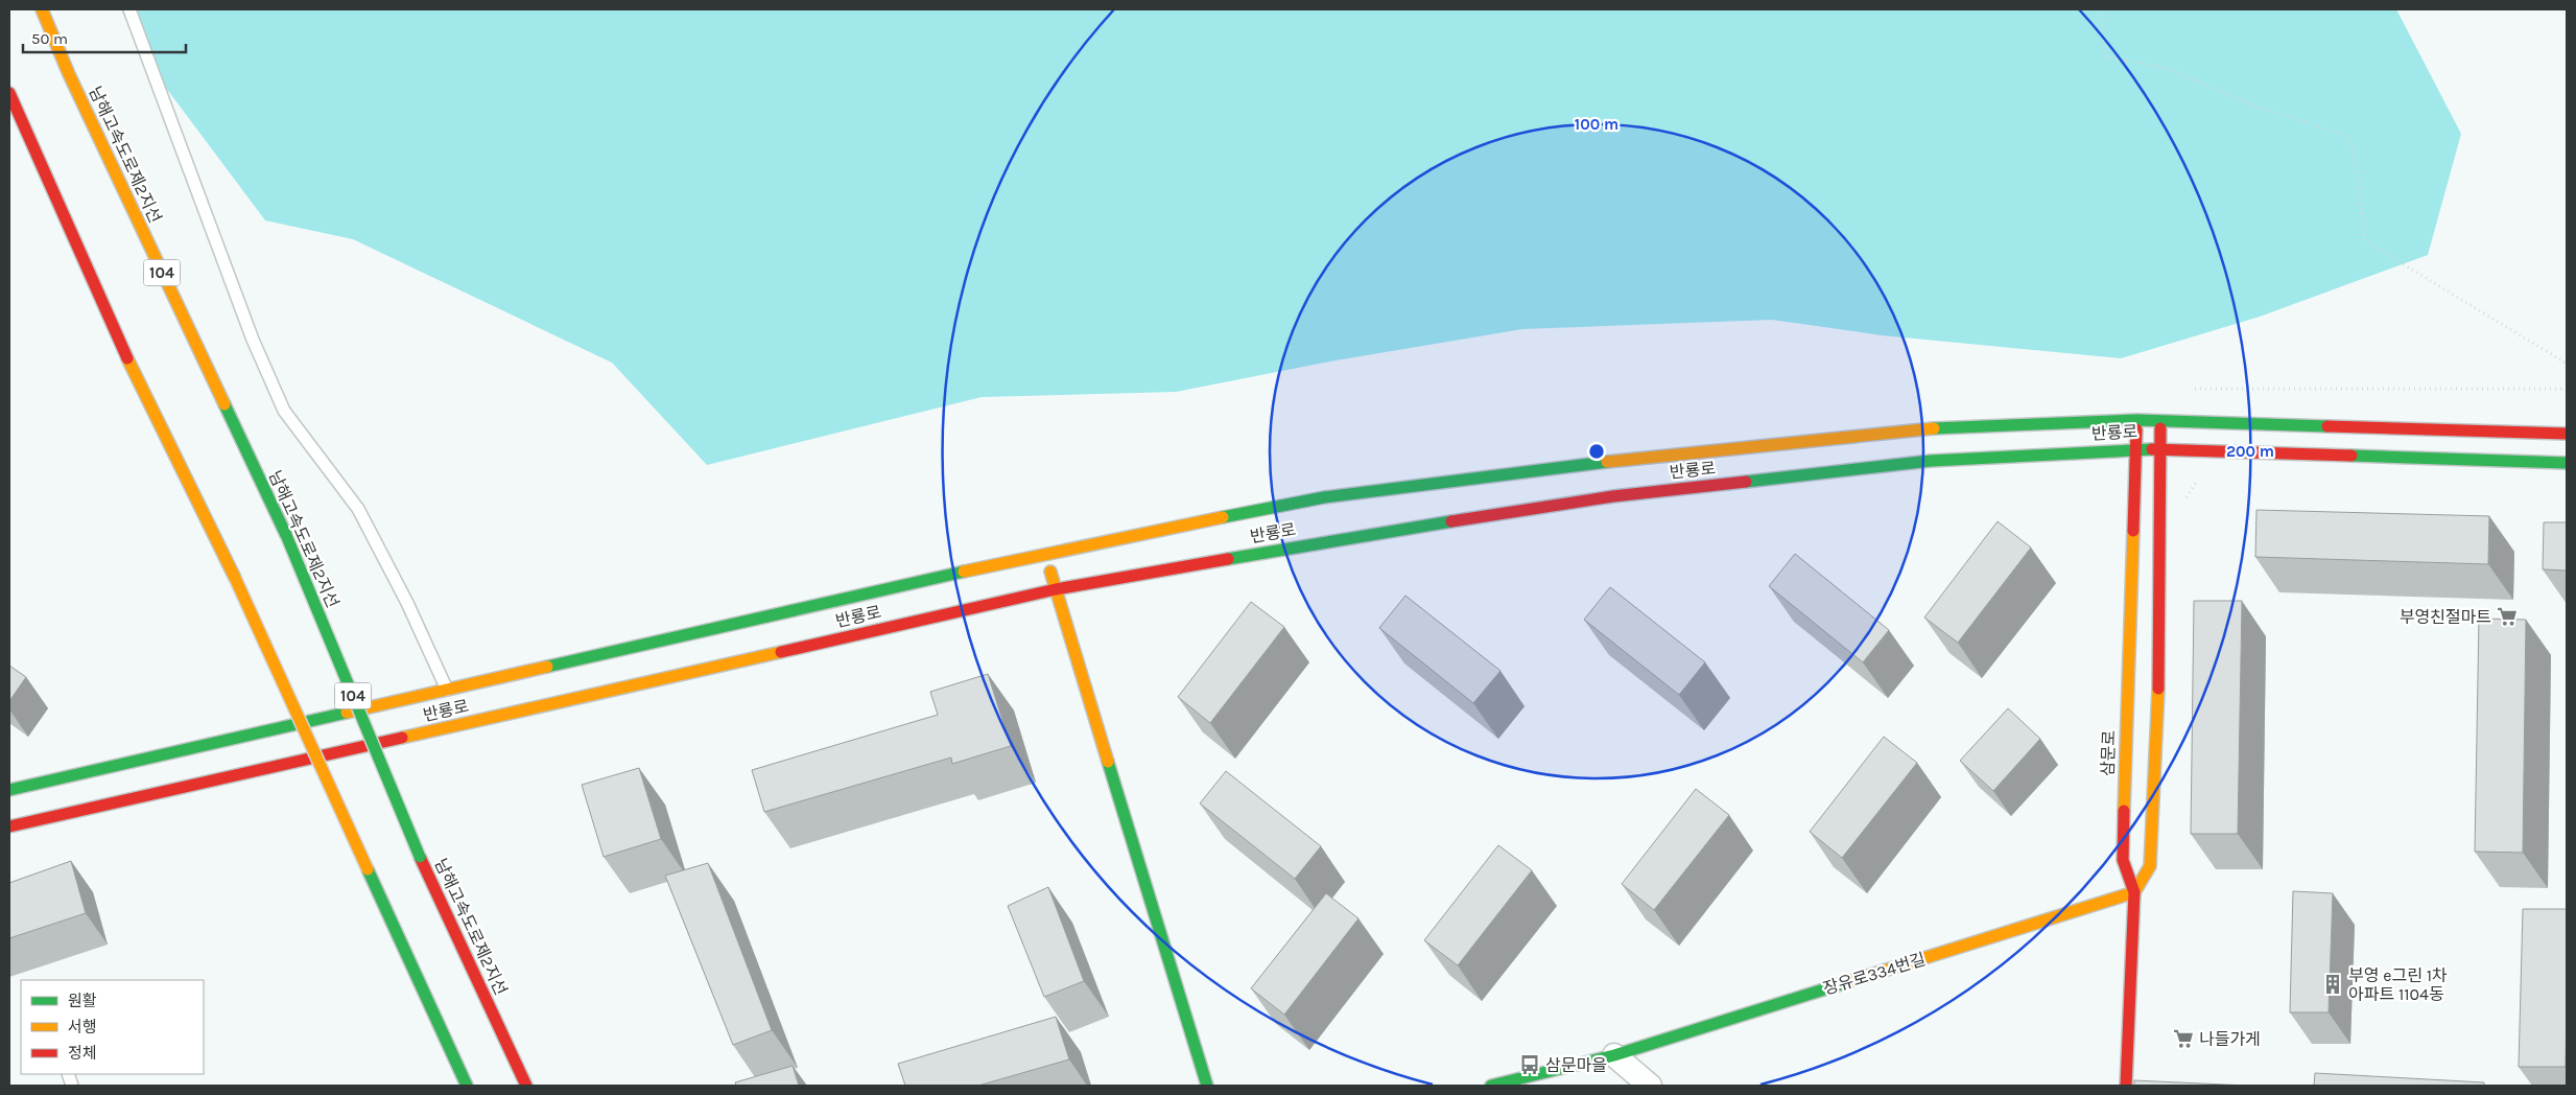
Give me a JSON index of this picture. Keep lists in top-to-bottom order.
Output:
{
  "streets": {
    "main road": [
      "남해고속도로제2지선",
      "104",
      "반룡로",
      "삼문로",
      "장유로334번길"
    ]
  },
  "crossings": [
    ["반룡로", "삼문로"],
    ["삼문로", "장유로334번길"]
  ],
  "places": {
    "supermarket": ["부영친절마트", "나들가게"],
    "building": ["부영 e그린 1차 아파트 1104동"],
    "bus stop": ["삼문마을"]
  },
  "legend": ["원활", "서행", "정체"],
  "scale_bar": "50 m",
  "rings": ["100 m", "200 m"]
}
